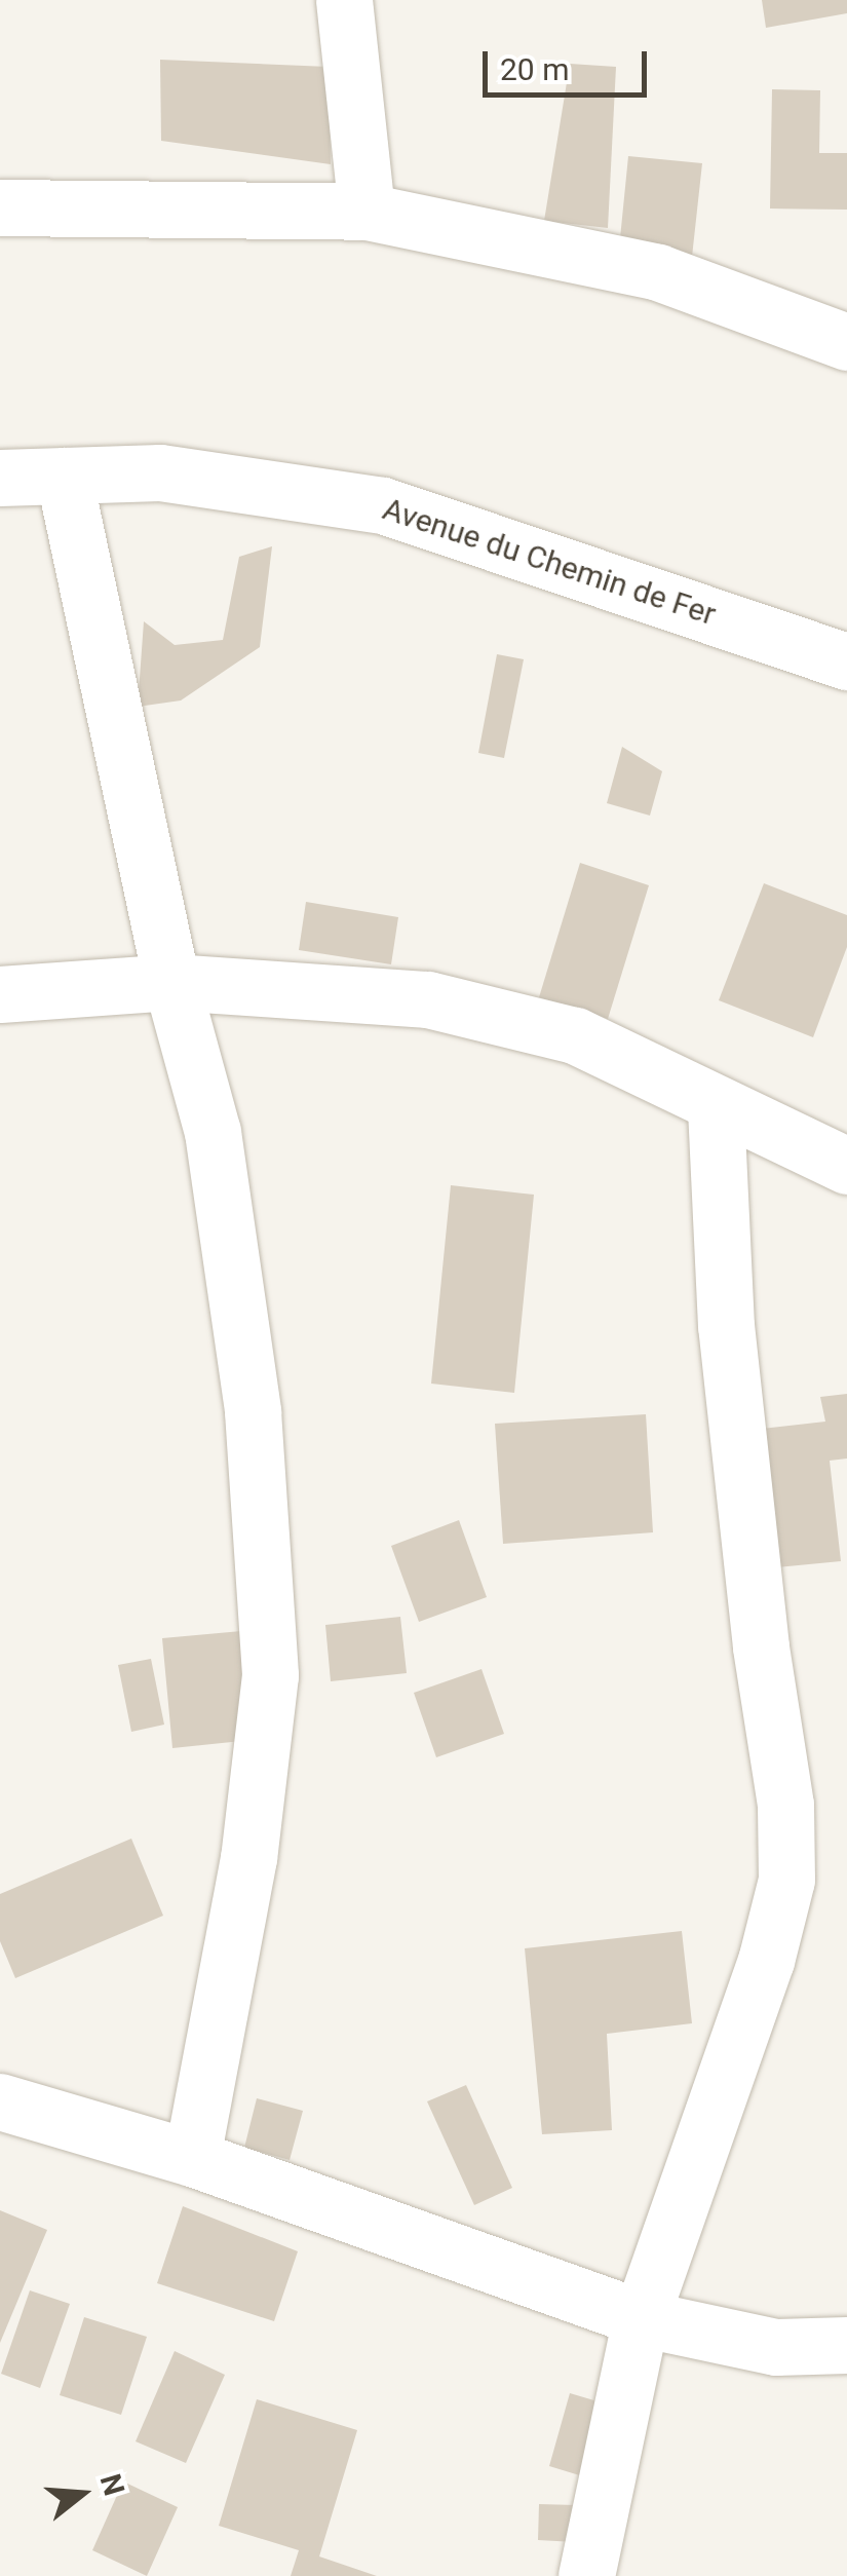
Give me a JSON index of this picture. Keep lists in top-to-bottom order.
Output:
{
  "streets": {
    "street": ["Avenue du Chemin de Fer"]
  },
  "scale_bar": "20 m",
  "north": "right"
}
